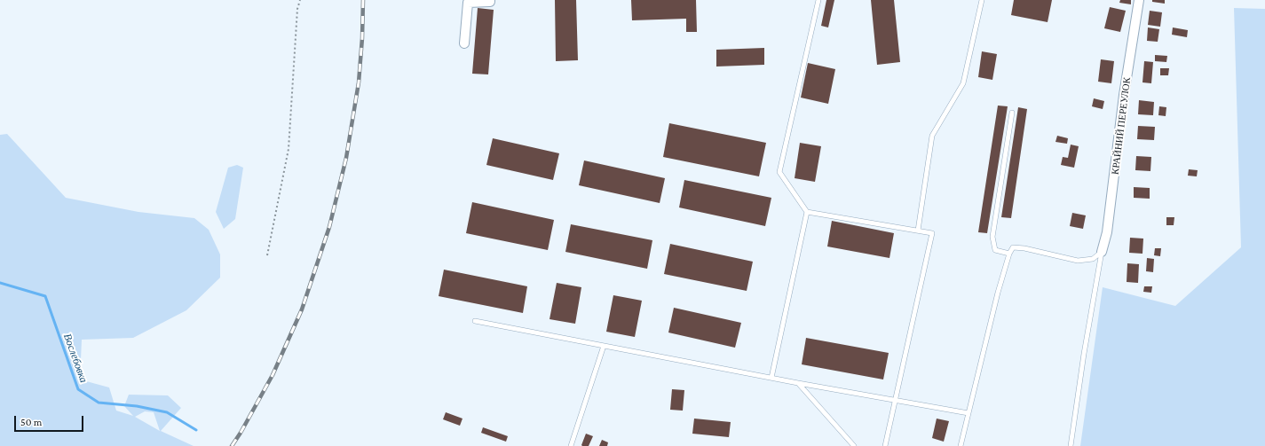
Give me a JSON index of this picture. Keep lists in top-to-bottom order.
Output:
{
  "streets": {
    "street": ["КРАЙНИЙ ПЕРЕУЛОК"]
  },
  "water": ["Вослебовка"],
  "scale_bar": "50 m"
}
